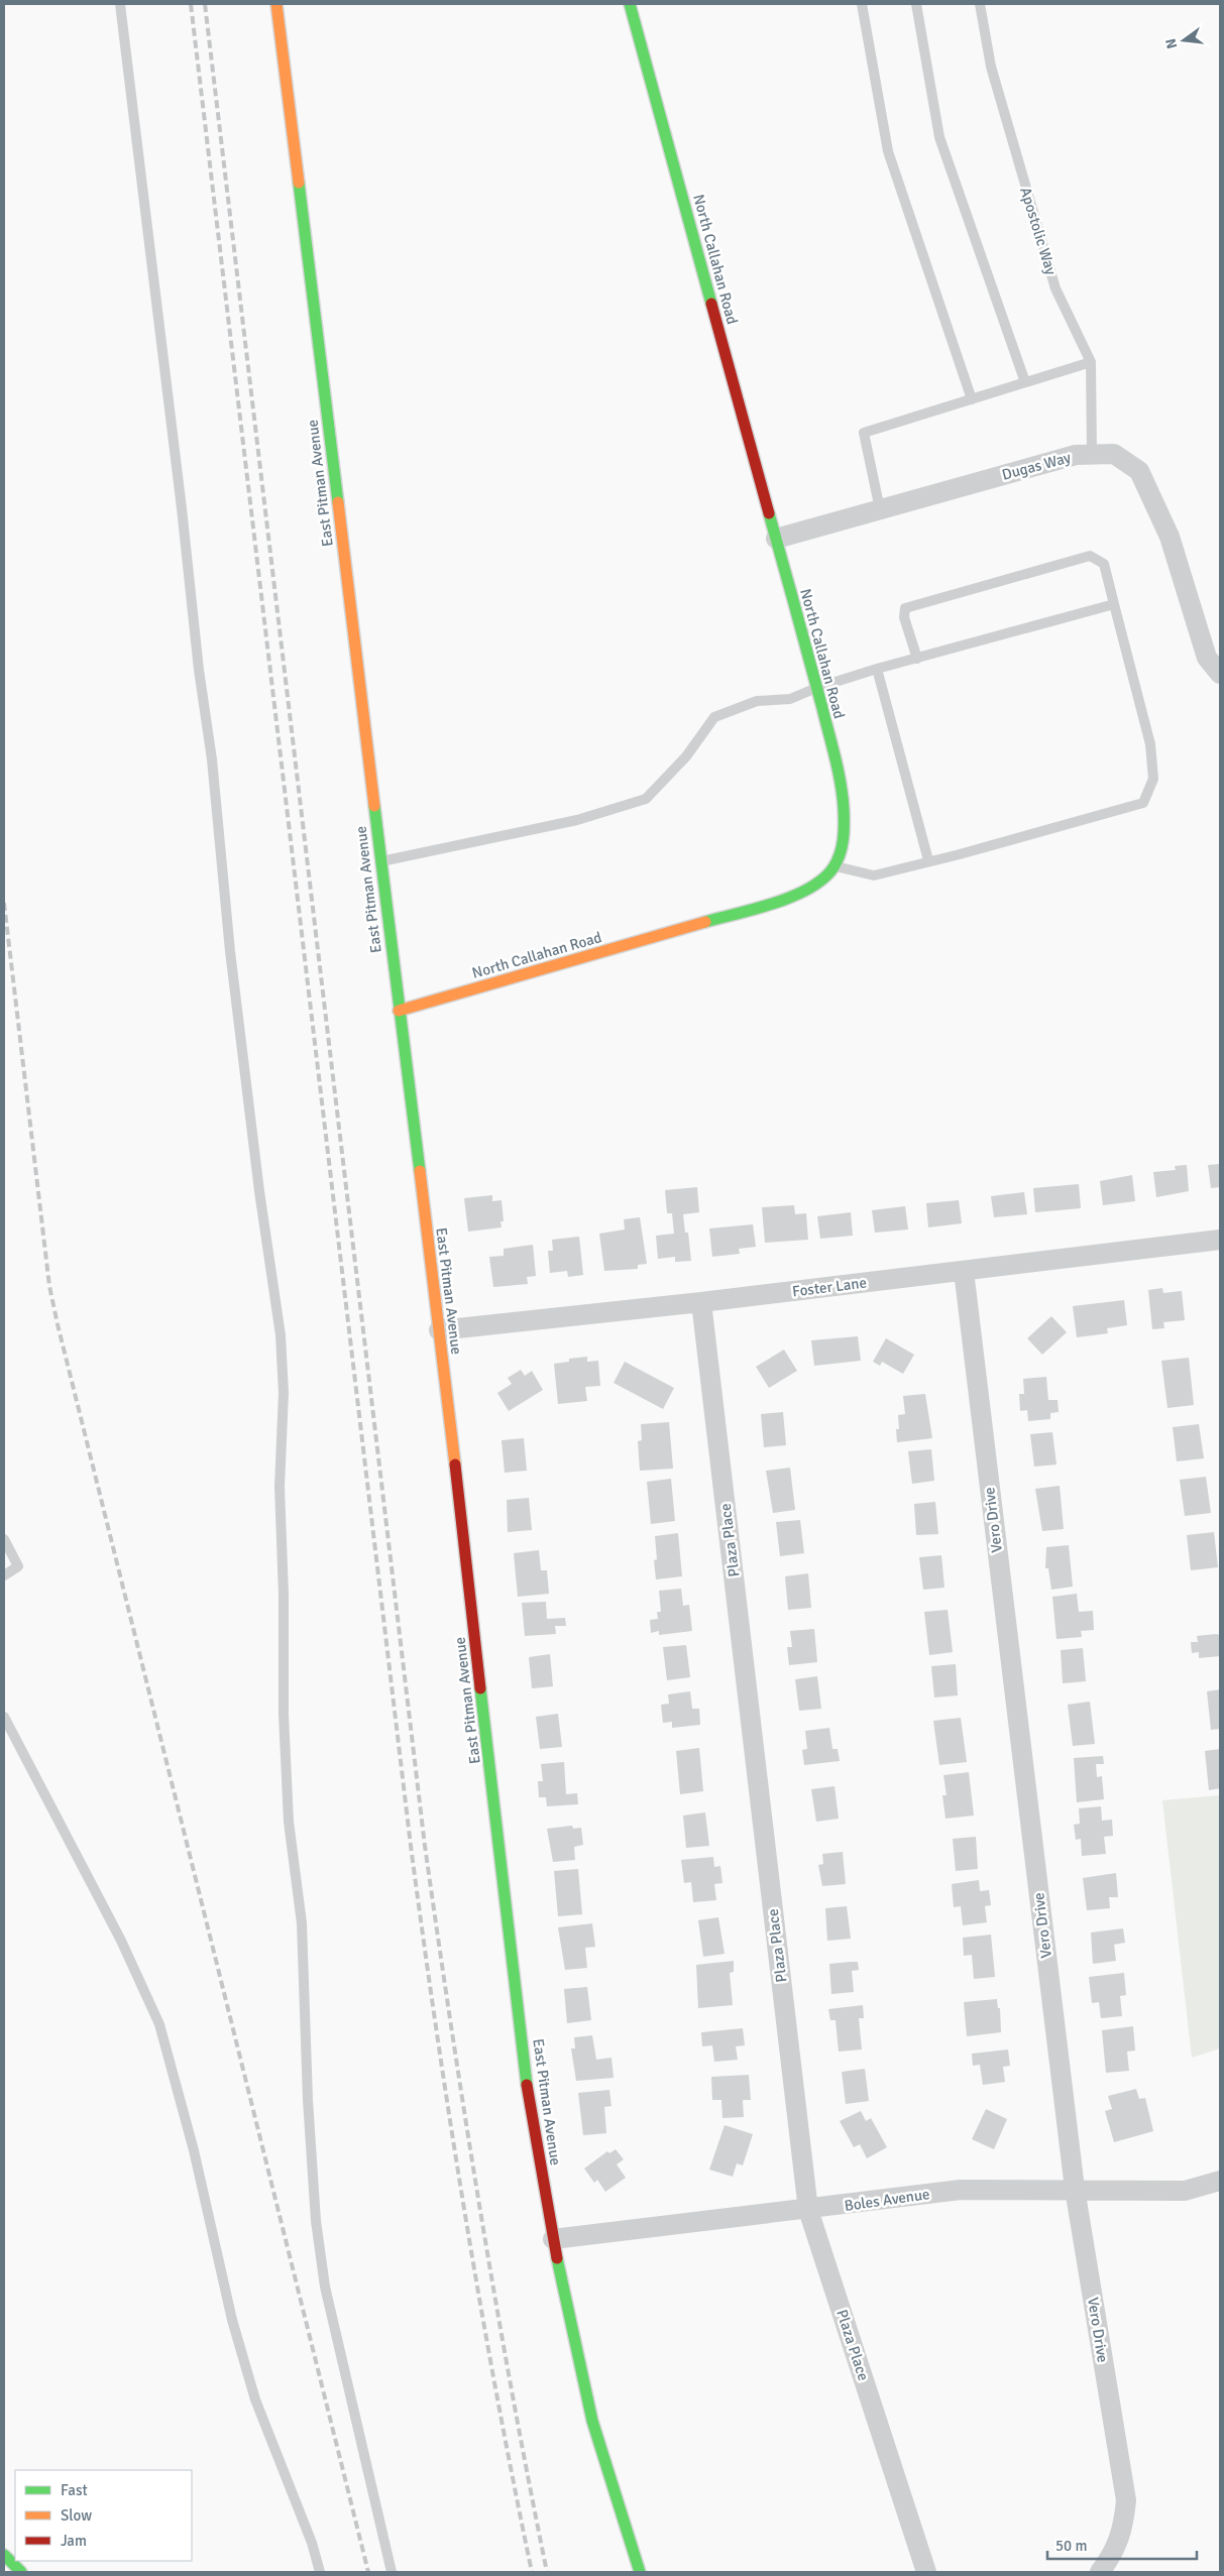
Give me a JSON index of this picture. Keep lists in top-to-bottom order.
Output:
{
  "streets": {
    "street": [
      "North Callahan Road",
      "Dugas Way",
      "East Pitman Avenue",
      "Foster Lane",
      "Vero Drive",
      "Plaza Place",
      "Boles Avenue"
    ],
    "lane": ["Apostolic Way"]
  },
  "crossings": [
    ["Apostolic Way", "Dugas Way"],
    ["North Callahan Road", "Dugas Way"],
    ["North Callahan Road", "East Pitman Avenue"],
    ["East Pitman Avenue", "Foster Lane"],
    ["East Pitman Avenue", "Boles Avenue"],
    ["Foster Lane", "Vero Drive"],
    ["Foster Lane", "Plaza Place"],
    ["Vero Drive", "Boles Avenue"],
    ["Plaza Place", "Boles Avenue"]
  ],
  "legend": ["Fast", "Slow", "Jam"],
  "scale_bar": "50 m",
  "north": "left"
}
